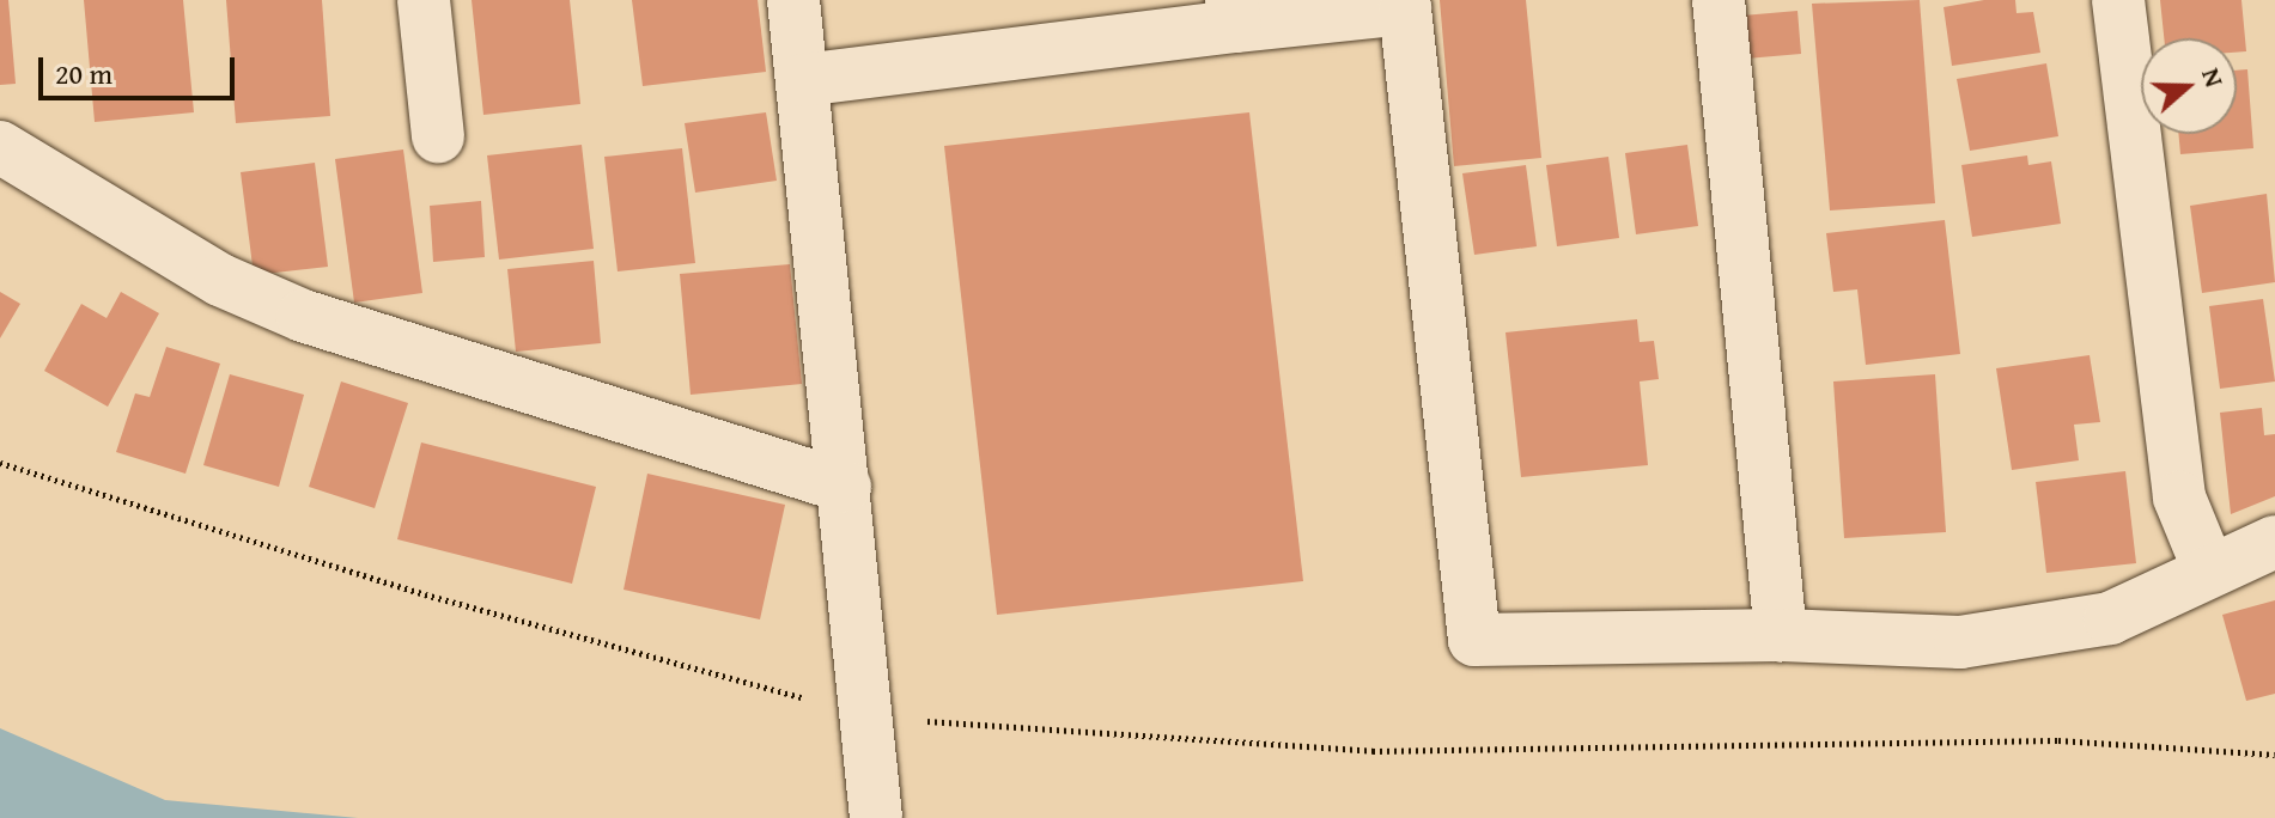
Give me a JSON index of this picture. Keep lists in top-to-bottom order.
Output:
{
  "scale_bar": "20 m",
  "north": "right"
}
